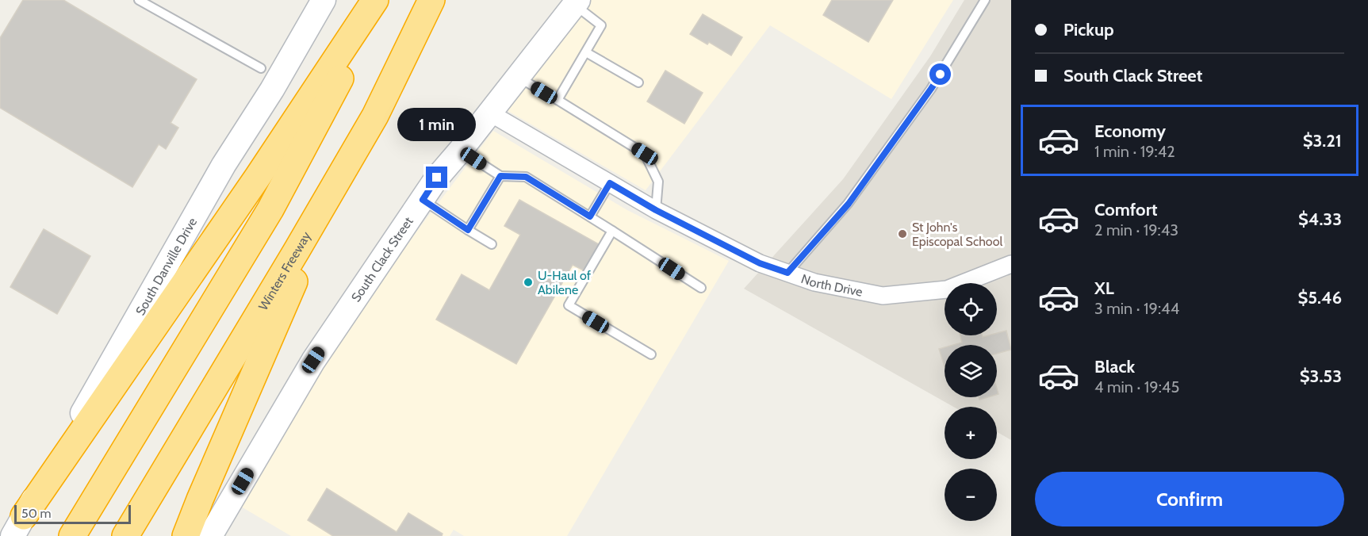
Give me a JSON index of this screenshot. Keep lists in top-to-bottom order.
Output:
{
  "streets": {
    "highway": ["Winters Freeway"],
    "main road": ["South Clack Street", "South Danville Drive"],
    "street": ["North Drive"]
  },
  "crossings": [
    ["South Clack Street", "North Drive"]
  ],
  "places": ["St John's Episcopal School", "U-Haul of Abilene"],
  "scale_bar": "50 m",
  "page": {
    "banner": ["Pickup", "South Clack Street"],
    "list": [
      {
        "name": "Economy",
        "note": "1 min · 19:42",
        "value": "$3.21"
      },
      {
        "name": "Comfort",
        "note": "2 min · 19:43",
        "value": "$4.33"
      },
      {
        "name": "XL",
        "note": "3 min · 19:44",
        "value": "$5.46"
      },
      {
        "name": "Black",
        "note": "4 min · 19:45",
        "value": "$3.53"
      }
    ],
    "bubble": "1 min",
    "map_buttons": ["+", "−"],
    "buttons": "Confirm",
    "scale": "50 m"
  }
}
